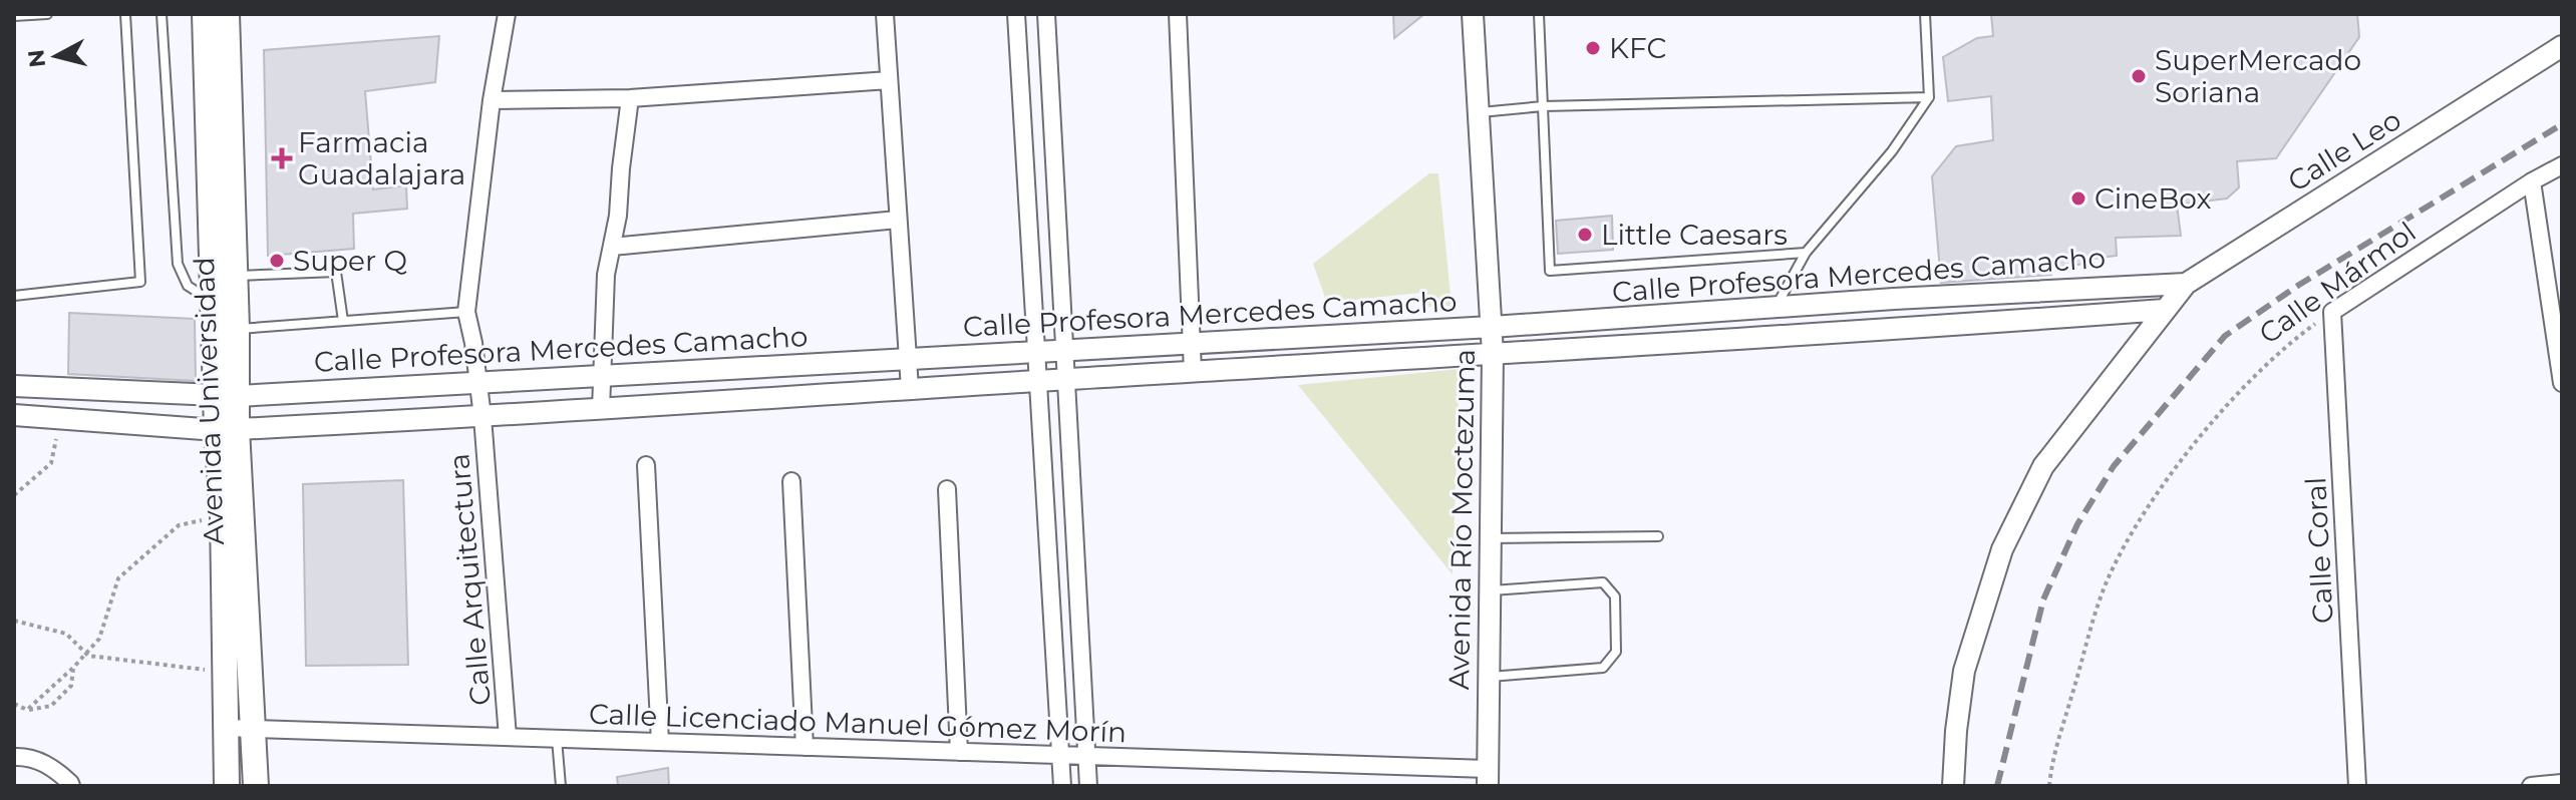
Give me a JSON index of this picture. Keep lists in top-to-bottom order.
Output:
{
  "streets": {
    "main road": ["Avenida Universidad"],
    "street": [
      "Calle Leo",
      "Calle Profesora Mercedes Camacho",
      "Calle Mármol",
      "Avenida Río Moctezuma",
      "Calle Coral",
      "Calle Arquitectura",
      "Calle Licenciado Manuel Gómez Morín"
    ]
  },
  "crossings": [
    ["Calle Leo", "Calle Profesora Mercedes Camacho"],
    ["Calle Profesora Mercedes Camacho", "Avenida Universidad"],
    ["Calle Profesora Mercedes Camacho", "Avenida Río Moctezuma"],
    ["Calle Profesora Mercedes Camacho", "Calle Arquitectura"],
    ["Calle Mármol", "Calle Coral"],
    ["Avenida Universidad", "Calle Licenciado Manuel Gómez Morín"],
    ["Avenida Río Moctezuma", "Calle Licenciado Manuel Gómez Morín"],
    ["Calle Arquitectura", "Calle Licenciado Manuel Gómez Morín"]
  ],
  "places": {
    "other": [
      "KFC",
      "SuperMercado Soriana",
      "CineBox",
      "Little Caesars",
      "Super Q"
    ],
    "health": ["Farmacia Guadalajara"]
  },
  "north": "left"
}
